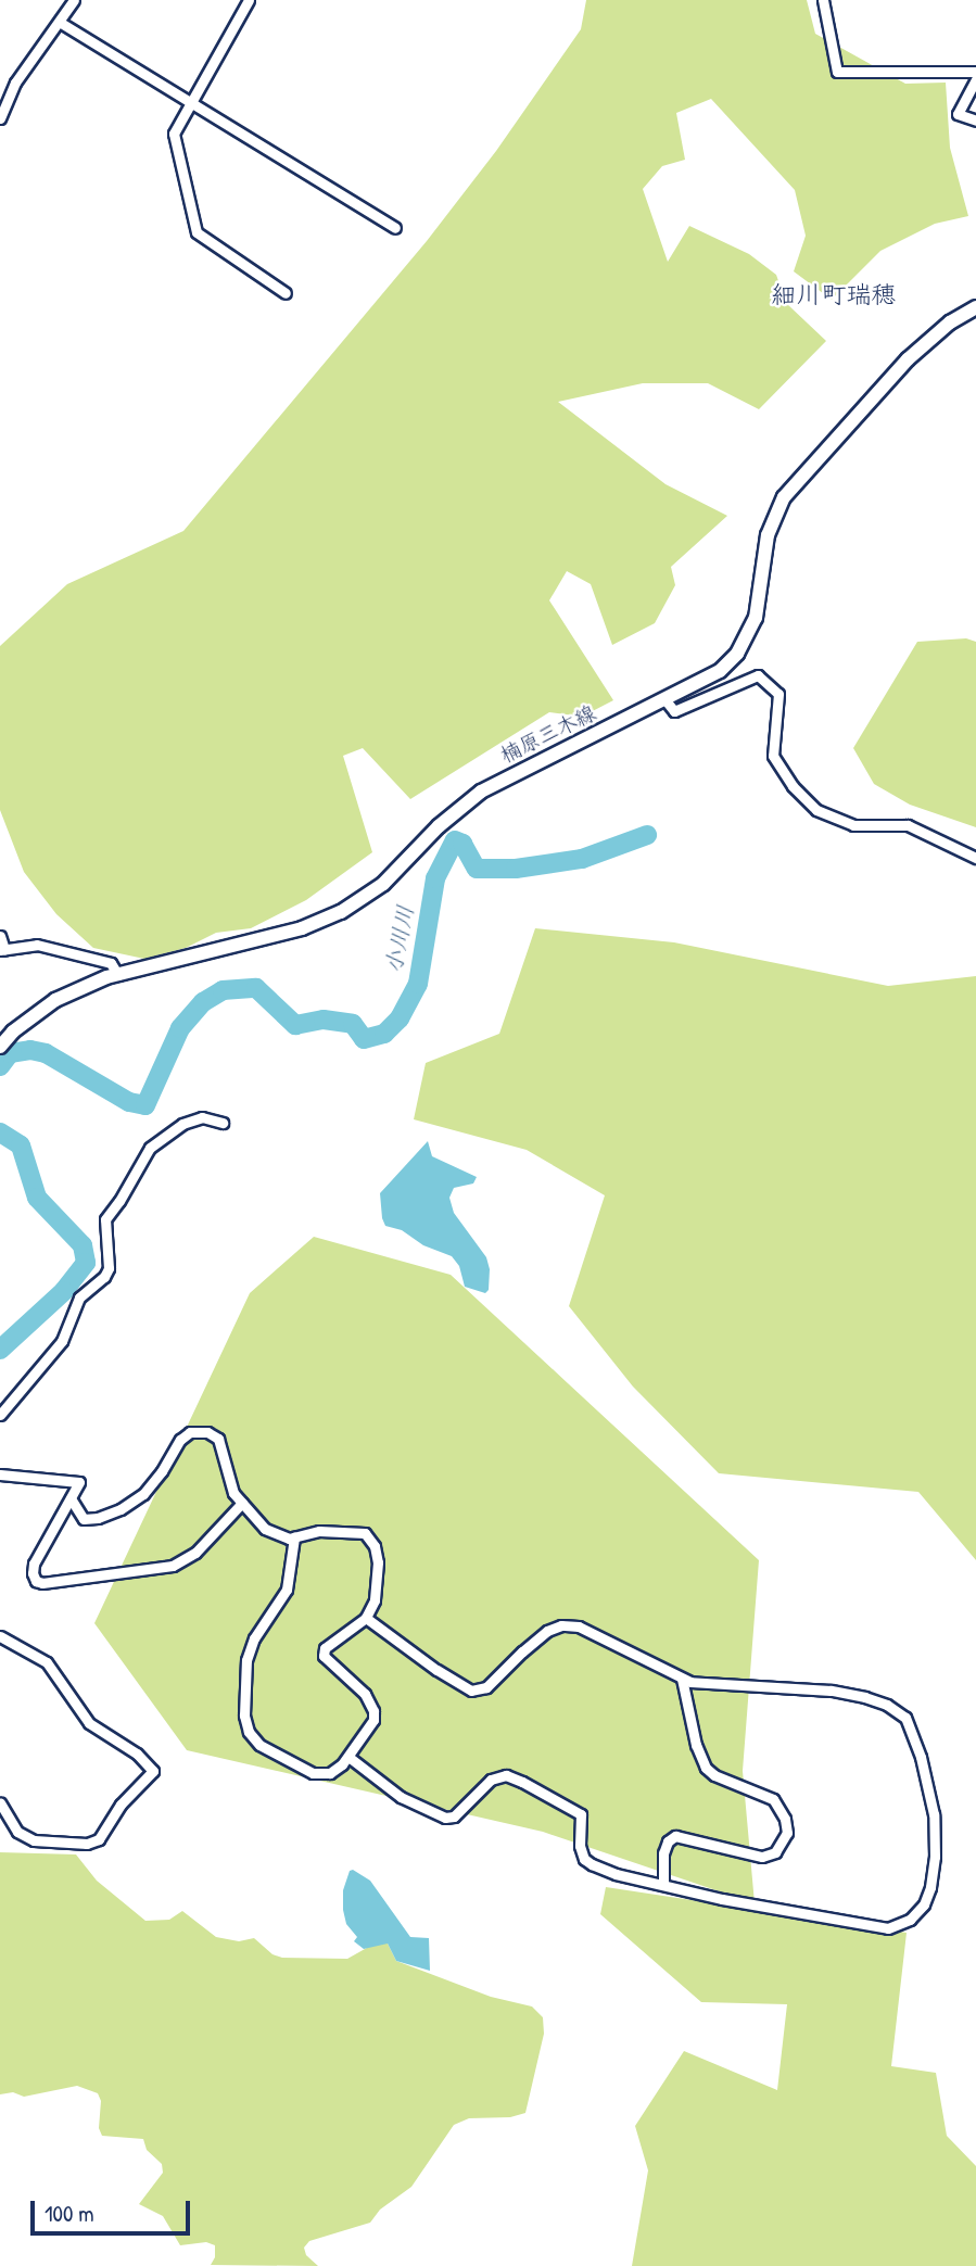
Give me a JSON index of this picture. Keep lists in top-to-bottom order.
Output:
{
  "streets": {
    "main road": ["楠原三木線"]
  },
  "districts": ["細川町瑞穂"],
  "water": ["小川川"],
  "scale_bar": "100 m"
}
